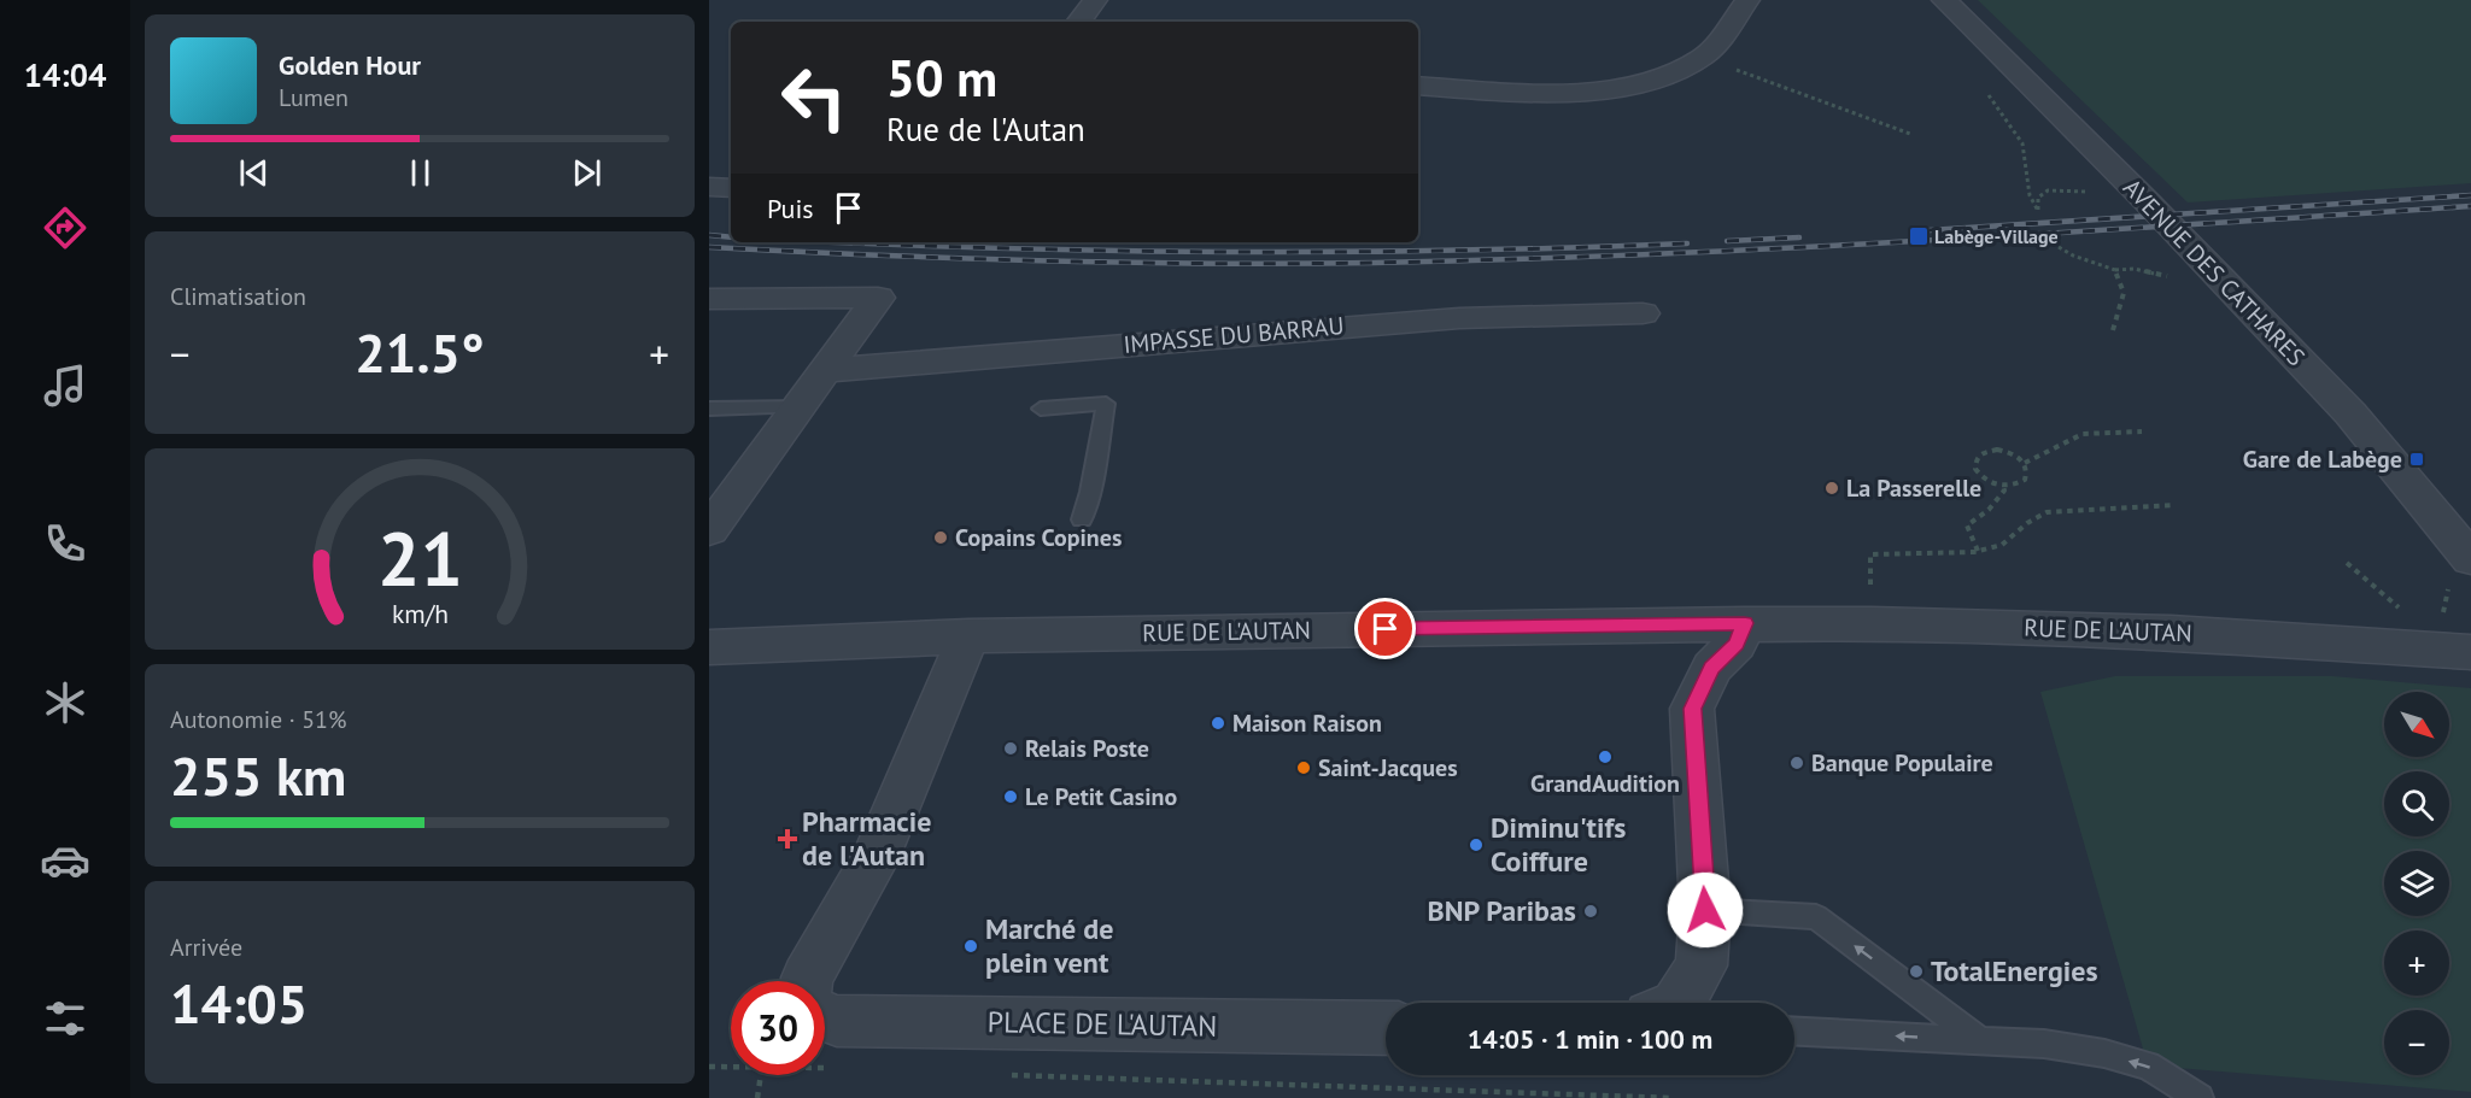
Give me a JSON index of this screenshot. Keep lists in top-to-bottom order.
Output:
{
  "streets": {
    "street": [
      "AVENUE DES CATHARES",
      "IMPASSE DU BARRAU",
      "RUE DE L'AUTAN",
      "PLACE DE L'AUTAN"
    ]
  },
  "places": {
    "transit": ["Labège-Village", "Gare de Labège"],
    "other": [
      "La Passerelle",
      "Copains Copines",
      "Maison Raison",
      "Relais Poste",
      "GrandAudition",
      "Banque Populaire",
      "Saint-Jacques",
      "Le Petit Casino",
      "Diminu'tifs Coiffure",
      "BNP Paribas",
      "Marché de plein vent",
      "TotalEnergies"
    ],
    "health": ["Pharmacie de l'Autan"]
  },
  "north": "bottom right",
  "page": {
    "tabs": "14:04",
    "turn": ["50 m", "Rue de l'Autan"],
    "song": ["Golden Hour", "Lumen"],
    "then": "Puis",
    "tile": [
      "Climatisation",
      ["Autonomie · 51%", "255 km"],
      ["Arrivée", "14:05"]
    ],
    "heat": ["−", "21.5°", "+"],
    "map_buttons": ["+", "−"],
    "limit": "30",
    "trip": "14:05 · 1 min · 100 m",
    "gauge": ["21", "km/h"]
  }
}
